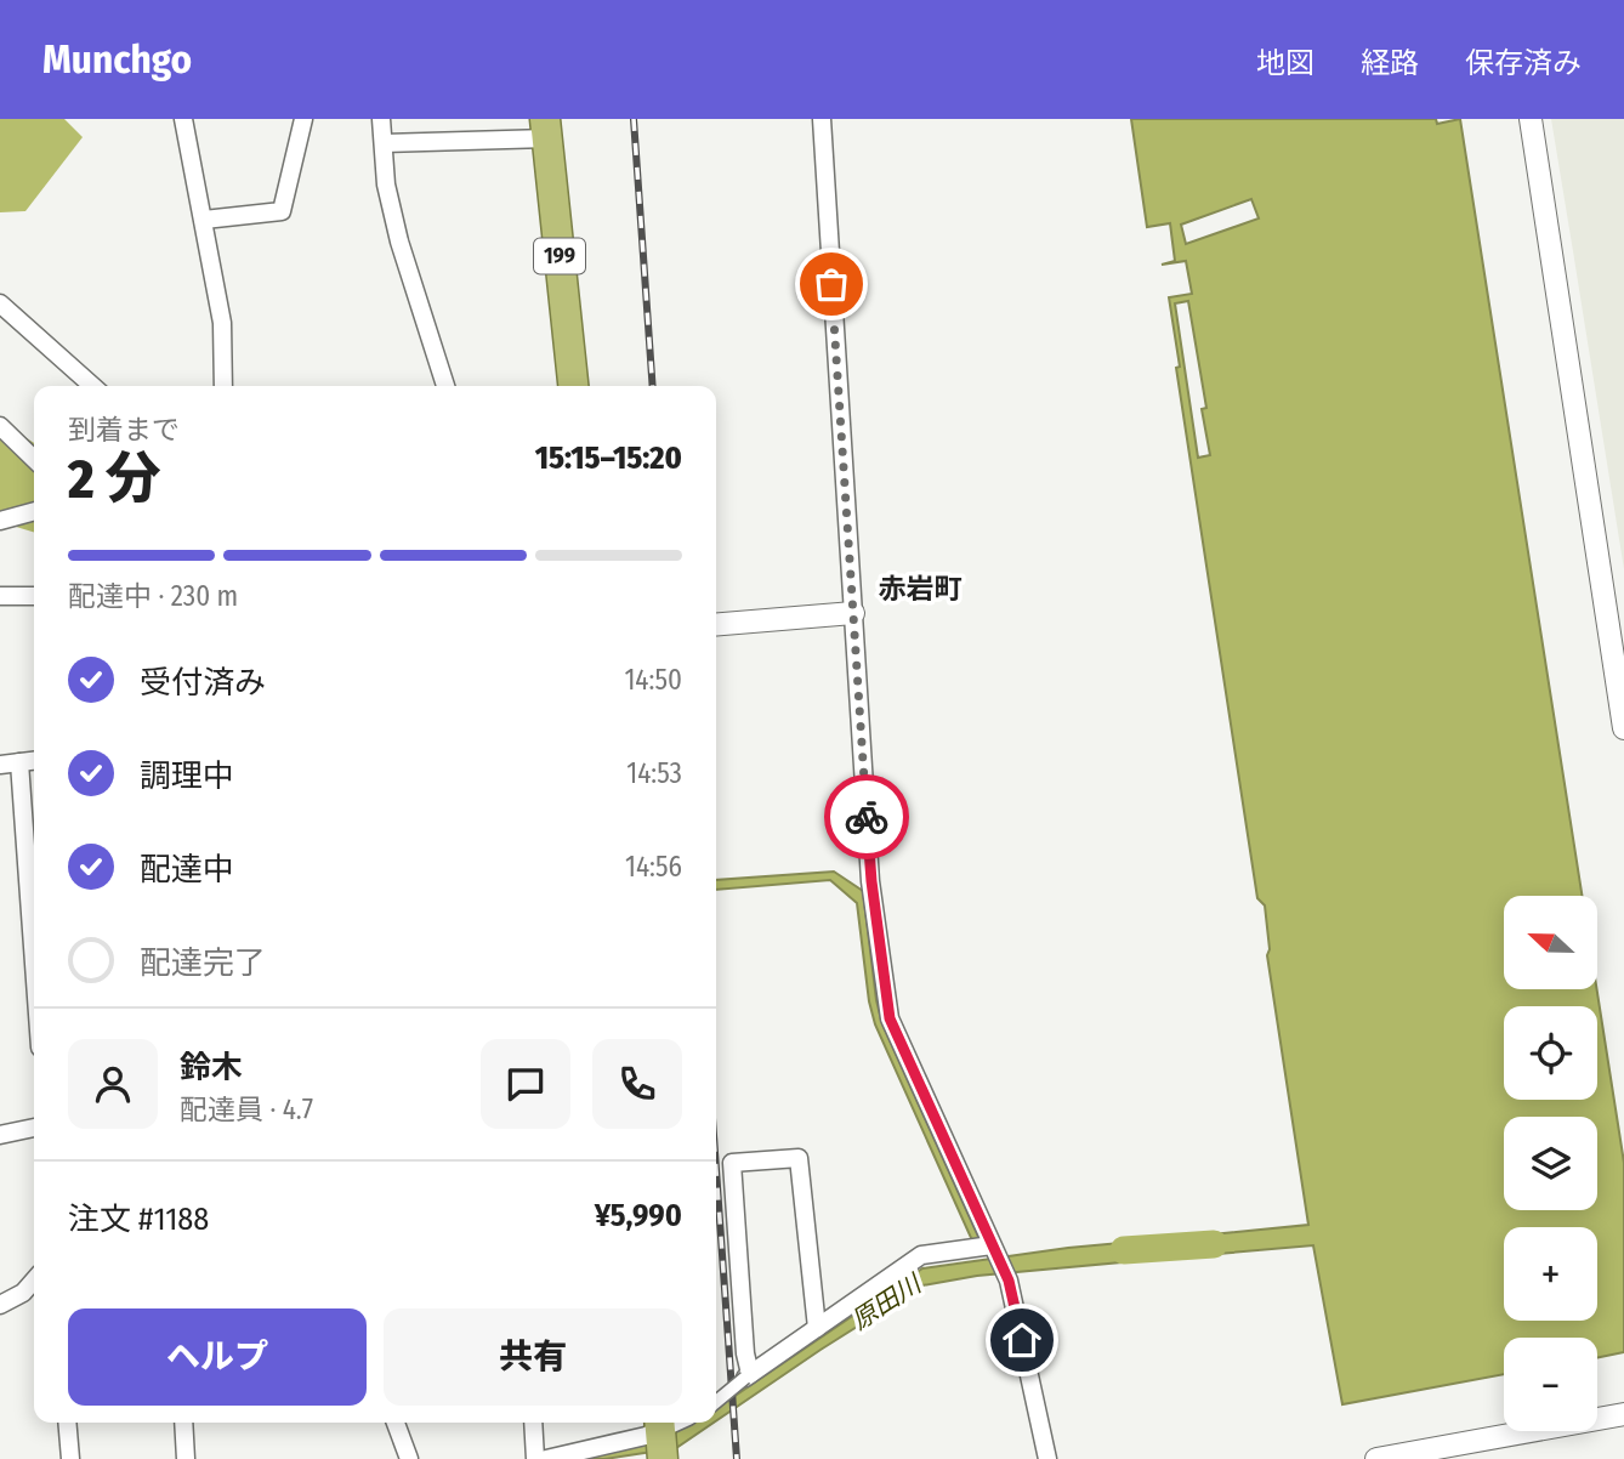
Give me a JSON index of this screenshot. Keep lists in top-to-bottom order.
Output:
{
  "streets": {
    "highway": ["199"]
  },
  "districts": ["赤岩町"],
  "water": ["原田川"],
  "north": "left",
  "page": {
    "header": "Munchgo",
    "nav": ["地図", "経路", "保存済み"],
    "heading": ["2 分", "到着まで", "15:15–15:20"],
    "panel": [
      "鈴木",
      "配達員 · 4.7",
      "注文 #1188",
      "¥5,990"
    ],
    "bar": "配達中 · 230 m",
    "list": [
      ["受付済み", "14:50"],
      ["調理中", "14:53"],
      ["配達中", "14:56"],
      "配達完了"
    ],
    "map_buttons": ["+", "−"],
    "buttons": ["ヘルプ", "共有"]
  }
}
